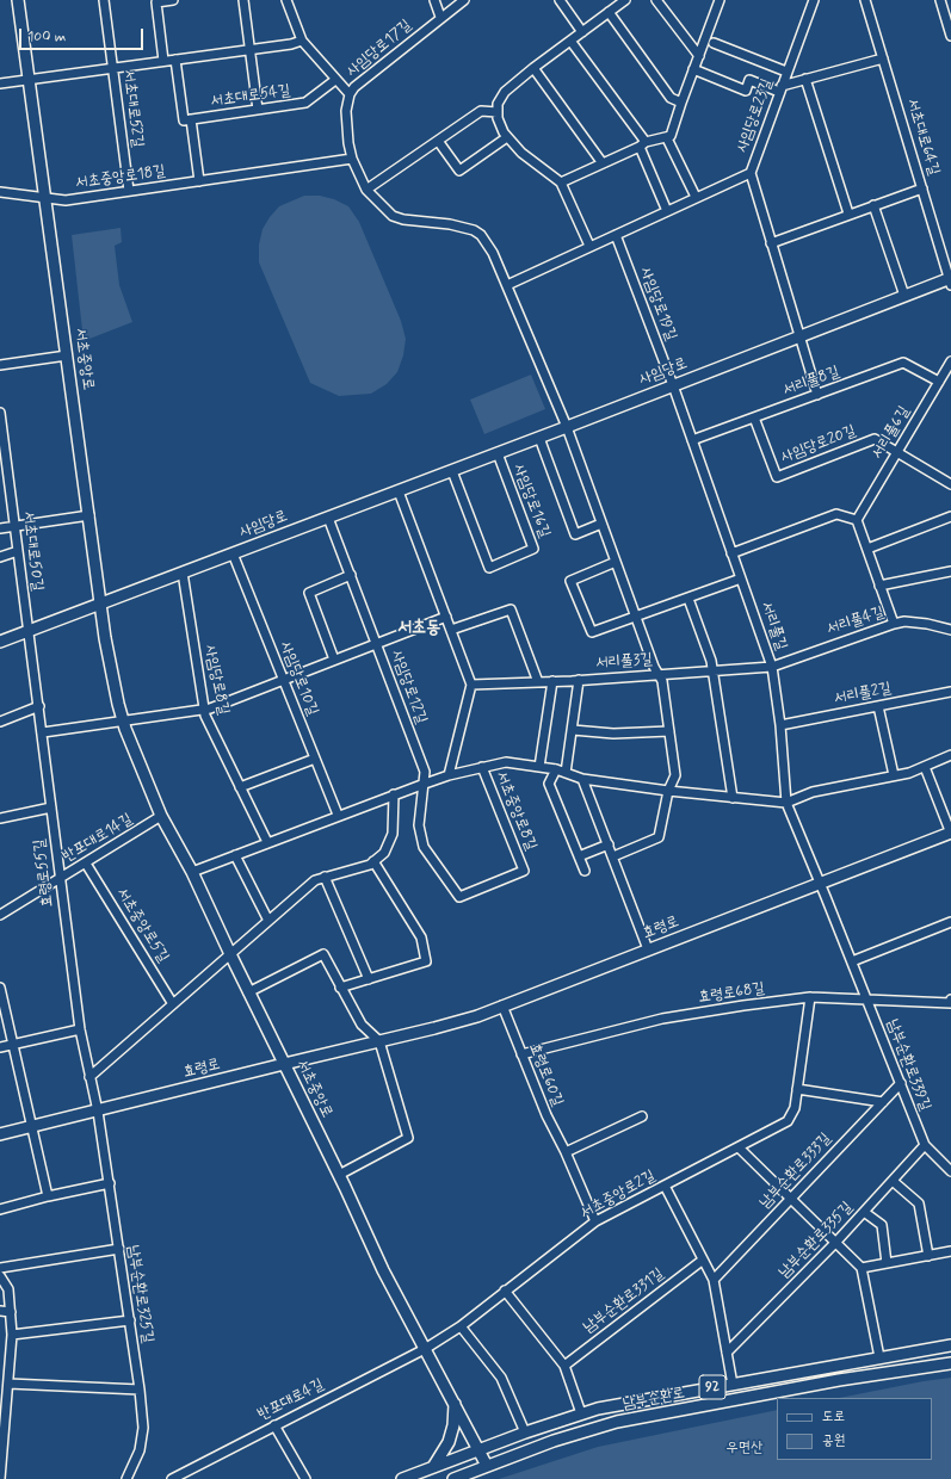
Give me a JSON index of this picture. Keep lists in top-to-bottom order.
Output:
{
  "streets": {
    "main road": [
      "서초중앙로",
      "사임당로",
      "효령로",
      "92",
      "남부순환로"
    ],
    "street": [
      "사임당로17길",
      "서초대로54길",
      "서초대로52길",
      "사임당로23길",
      "서초대로64길",
      "서초중앙로18길",
      "사임당로19길",
      "서리풀8길",
      "서리풀6길",
      "사임당로20길",
      "사임당로16길",
      "서초대로50길",
      "서리풀4길",
      "서리풀길",
      "서리풀3길",
      "사임당로10길",
      "사임당로8길",
      "사임당로12길",
      "서리풀2길",
      "서초중앙로8길",
      "반포대로14길",
      "효령로55길",
      "서초중앙로5길",
      "효령로68길",
      "남부순환로339길",
      "효령로60길",
      "남부순환로333길",
      "서초중앙로2길",
      "남부순환로335길",
      "남부순환로325길",
      "남부순환로331길",
      "반포대로4길"
    ]
  },
  "crossings": [
    ["사임당로17길", "서초중앙로18길"],
    ["사임당로17길", "사임당로"],
    ["사임당로17길", "서리풀3길"],
    ["사임당로17길", "서초중앙로8길"],
    ["서초대로52길", "서초중앙로18길"],
    ["사임당로23길", "사임당로"],
    ["서초대로64길", "사임당로"],
    ["서초중앙로18길", "서초중앙로"],
    ["사임당로19길", "사임당로"],
    ["사임당로19길", "서리풀길"],
    ["서초중앙로", "사임당로"],
    ["서초중앙로", "서초중앙로8길"],
    ["서초중앙로", "반포대로14길"],
    ["서초중앙로", "효령로"],
    ["서초중앙로", "서초중앙로2길"],
    ["서초중앙로", "남부순환로"],
    ["서초중앙로", "반포대로4길"],
    ["사임당로", "사임당로16길"],
    ["사임당로", "서초대로50길"],
    ["사임당로", "서리풀길"],
    ["사임당로", "사임당로10길"],
    ["사임당로", "사임당로8길"],
    ["사임당로", "사임당로12길"],
    ["사임당로", "효령로55길"],
    ["서리풀8길", "서리풀6길"],
    ["서리풀8길", "사임당로20길"],
    ["서리풀8길", "서리풀길"],
    ["서리풀6길", "사임당로20길"],
    ["서초대로50길", "효령로55길"],
    ["서리풀4길", "서리풀길"],
    ["서리풀4길", "서리풀3길"],
    ["서리풀길", "서리풀3길"],
    ["서리풀길", "서리풀2길"],
    ["서리풀길", "서초중앙로8길"],
    ["서리풀길", "효령로"],
    ["서리풀길", "남부순환로339길"],
    ["사임당로10길", "서초중앙로8길"],
    ["사임당로8길", "서초중앙로8길"],
    ["사임당로12길", "서초중앙로8길"],
    ["서초중앙로8길", "효령로"],
    ["반포대로14길", "효령로55길"],
    ["반포대로14길", "서초중앙로5길"],
    ["효령로55길", "효령로"],
    ["효령로55길", "남부순환로325길"],
    ["효령로", "남부순환로339길"],
    ["효령로", "효령로60길"],
    ["효령로", "남부순환로325길"],
    ["효령로68길", "남부순환로339길"],
    ["효령로68길", "효령로60길"],
    ["효령로68길", "서초중앙로2길"],
    ["남부순환로339길", "남부순환로333길"],
    ["남부순환로339길", "남부순환로335길"],
    ["효령로60길", "서초중앙로2길"],
    ["서초중앙로2길", "반포대로4길"]
  ],
  "districts": ["서초동"],
  "parks": ["우면산"],
  "legend": ["도로", "공원"],
  "scale_bar": "100 m"
}
